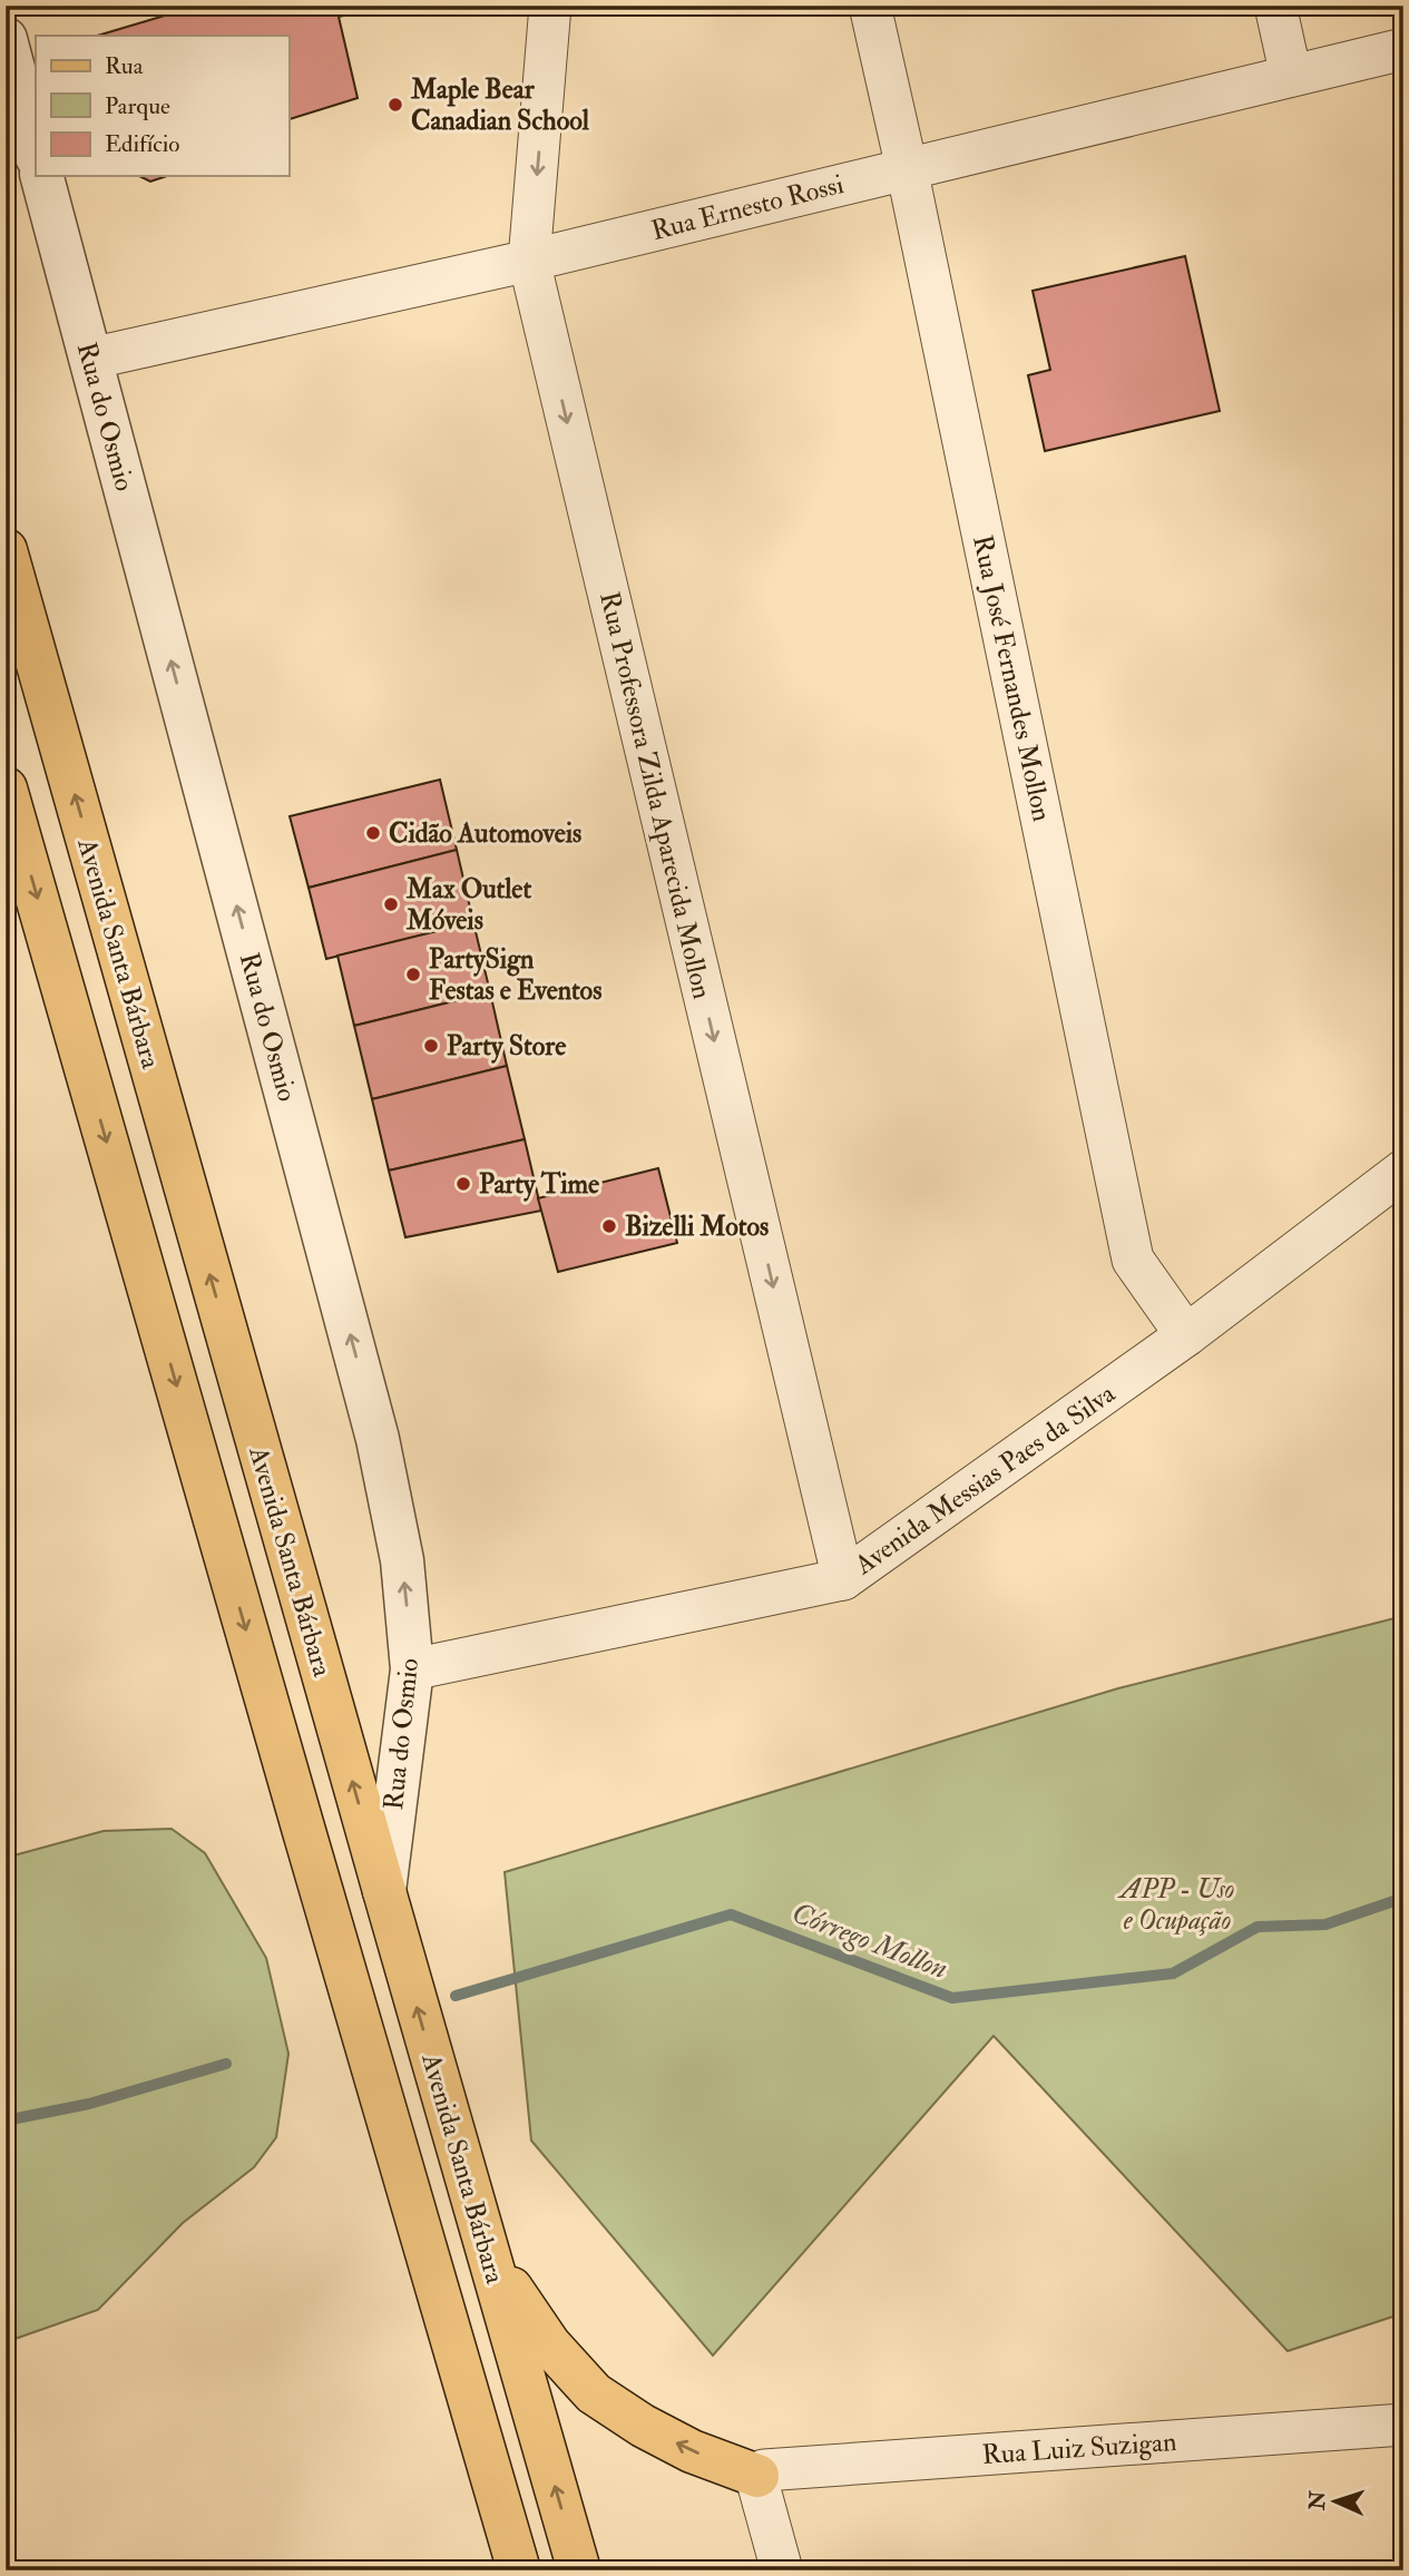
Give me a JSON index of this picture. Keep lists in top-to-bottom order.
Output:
{
  "streets": {
    "main road": ["Avenida Santa Bárbara"],
    "street": [
      "Rua Ernesto Rossi",
      "Rua do Osmio",
      "Rua José Fernandes Mollon",
      "Rua Professora Zilda Aparecida Mollon",
      "Avenida Messias Paes da Silva",
      "Rua Luiz Suzigan"
    ]
  },
  "crossings": [
    ["Rua Ernesto Rossi", "Rua do Osmio"],
    ["Rua Ernesto Rossi", "Rua José Fernandes Mollon"],
    ["Rua Ernesto Rossi", "Rua Professora Zilda Aparecida Mollon"],
    ["Rua do Osmio", "Avenida Santa Bárbara"],
    ["Rua do Osmio", "Avenida Messias Paes da Silva"],
    ["Rua José Fernandes Mollon", "Avenida Messias Paes da Silva"],
    ["Rua Professora Zilda Aparecida Mollon", "Avenida Messias Paes da Silva"]
  ],
  "one_way": ["Rua do Osmio", "Rua Professora Zilda Aparecida Mollon"],
  "water": ["Córrego Mollon"],
  "parks": ["APP - Uso e Ocupação"],
  "places": [
    "Maple Bear Canadian School",
    "Cidão Automoveis",
    "Max Outlet Móveis",
    "PartySign Festas e Eventos",
    "Party Store",
    "Party Time",
    "Bizelli Motos"
  ],
  "legend": ["Rua", "Parque", "Edifício"],
  "north": "left"
}
